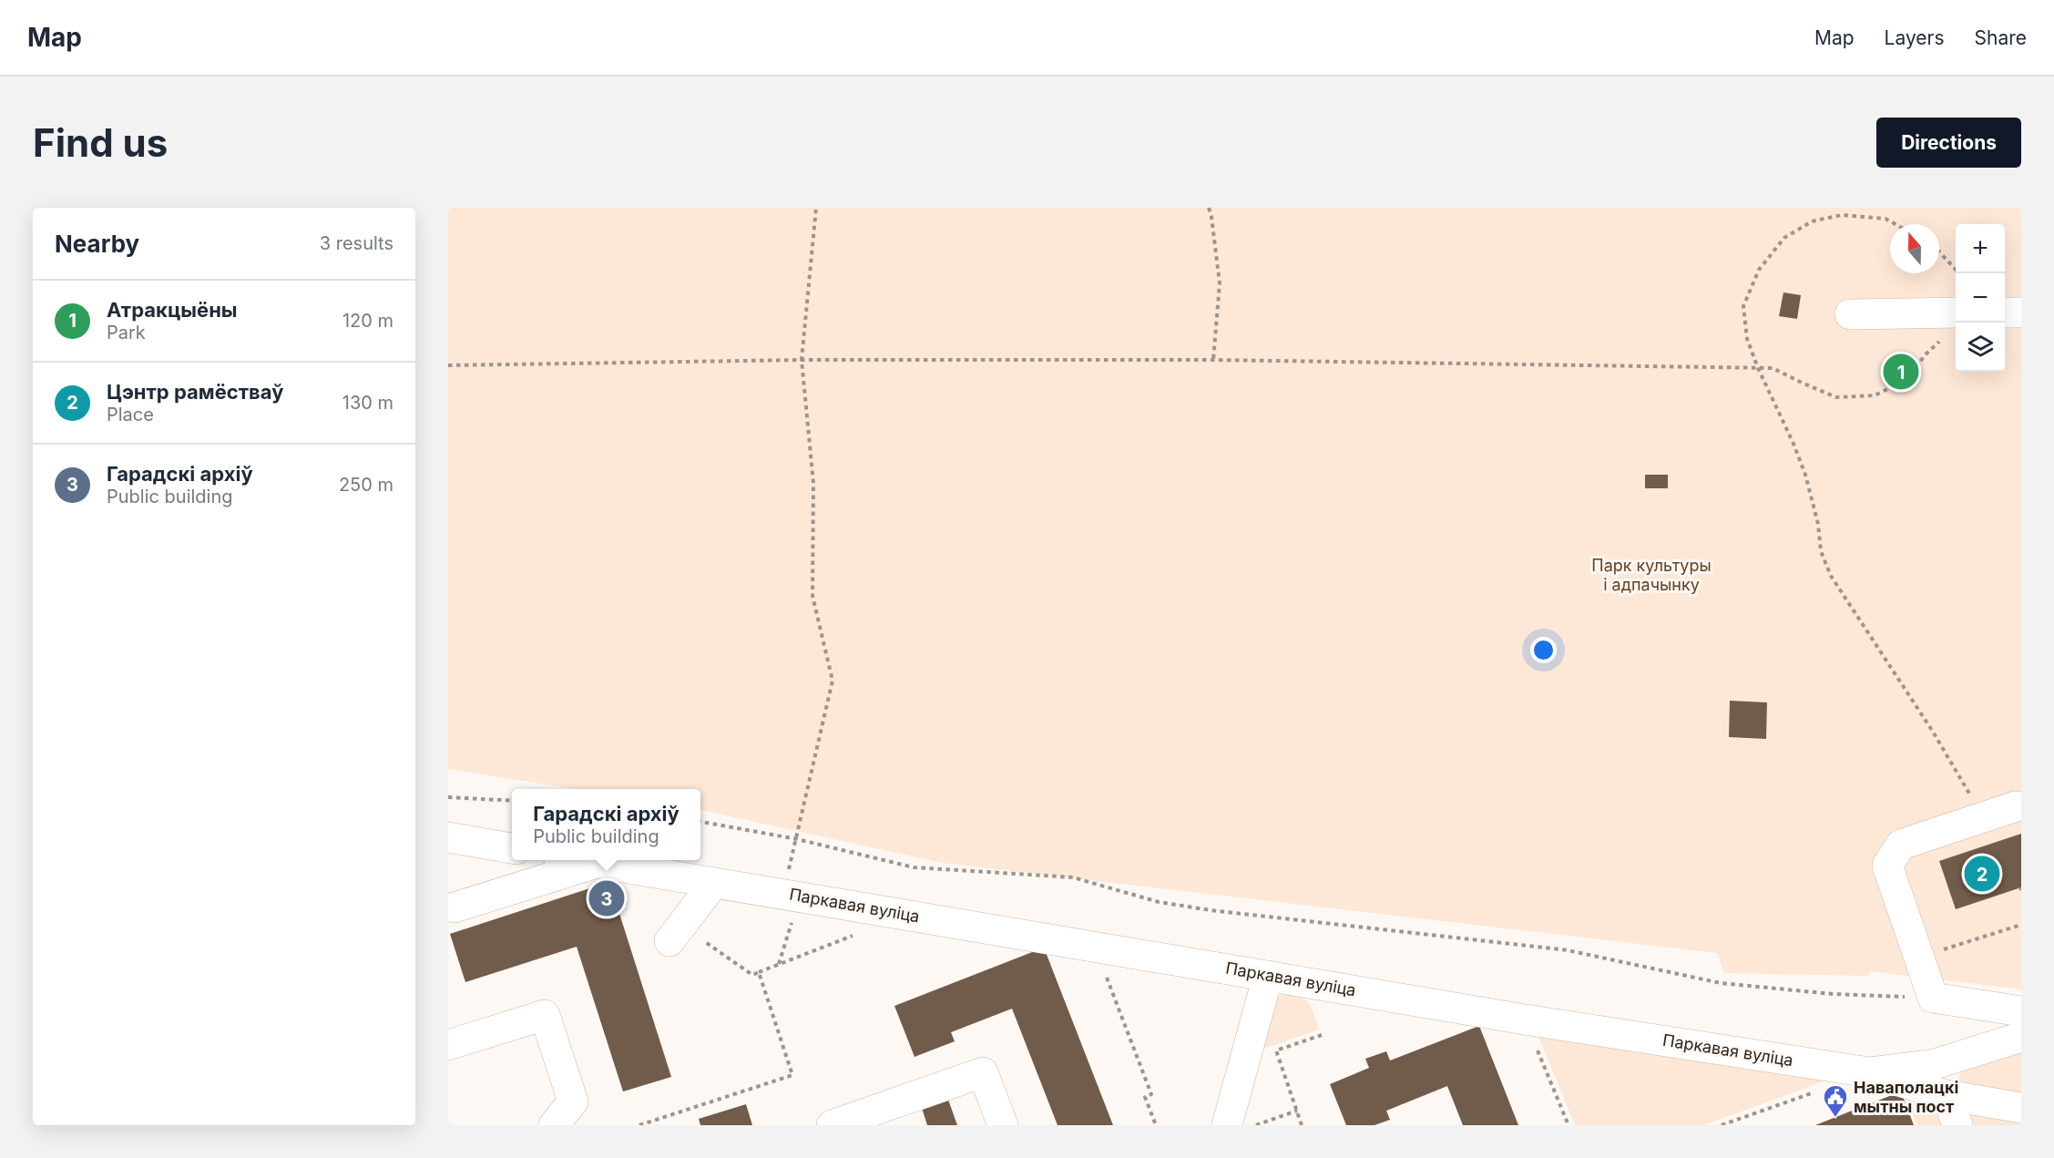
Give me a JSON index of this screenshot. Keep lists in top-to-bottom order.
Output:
{
  "streets": {
    "street": ["Паркавая вуліца"]
  },
  "parks": ["Парк культуры і адпачынку"],
  "places": {
    "public building": ["Наваполацкі мытны пост"]
  },
  "north": "top",
  "page": {
    "header": "Map",
    "nav": ["Map", "Layers", "Share"],
    "buttons": "Directions",
    "title": "Find us",
    "heading": ["Nearby", "3 results"],
    "map_buttons": ["+", "−"],
    "list": [
      {
        "mark": "1",
        "name": "Атракцыёны",
        "note": "Park",
        "value": "120 m"
      },
      {
        "mark": "2",
        "name": "Цэнтр рамёстваў",
        "note": "Place",
        "value": "130 m"
      },
      {
        "mark": "3",
        "name": "Гарадскі архіў",
        "note": "Public building",
        "value": "250 m"
      }
    ],
    "pins": ["1", "2", "3"],
    "popup": ["Гарадскі архіў", "Public building"]
  }
}
